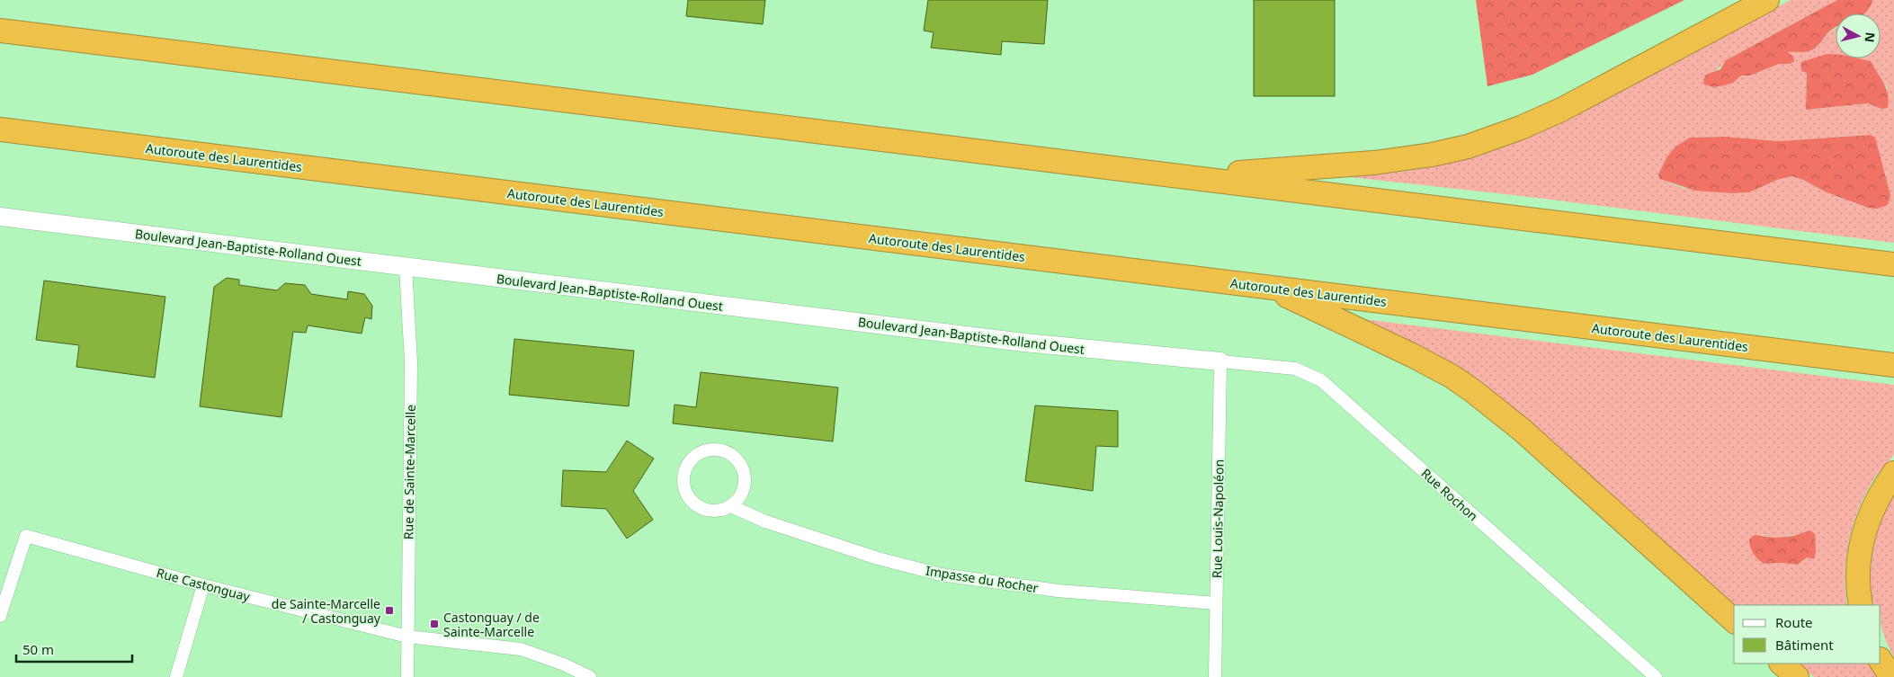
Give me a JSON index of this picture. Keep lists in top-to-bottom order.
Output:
{
  "streets": {
    "highway": ["Autoroute des Laurentides"],
    "street": [
      "Boulevard Jean-Baptiste-Rolland Ouest",
      "Rue de Sainte-Marcelle",
      "Rue Rochon",
      "Rue Louis-Napoléon",
      "Impasse du Rocher",
      "Rue Castonguay"
    ]
  },
  "crossings": [
    ["Boulevard Jean-Baptiste-Rolland Ouest", "Rue de Sainte-Marcelle"],
    ["Boulevard Jean-Baptiste-Rolland Ouest", "Rue Rochon"],
    ["Boulevard Jean-Baptiste-Rolland Ouest", "Rue Louis-Napoléon"],
    ["Rue de Sainte-Marcelle", "Rue Castonguay"],
    ["Rue Rochon", "Rue Louis-Napoléon"],
    ["Rue Louis-Napoléon", "Impasse du Rocher"]
  ],
  "places": {
    "transit": ["de Sainte-Marcelle / Castonguay", "Castonguay / de Sainte-Marcelle"]
  },
  "legend": ["Route", "Bâtiment"],
  "scale_bar": "50 m",
  "north": "right"
}
